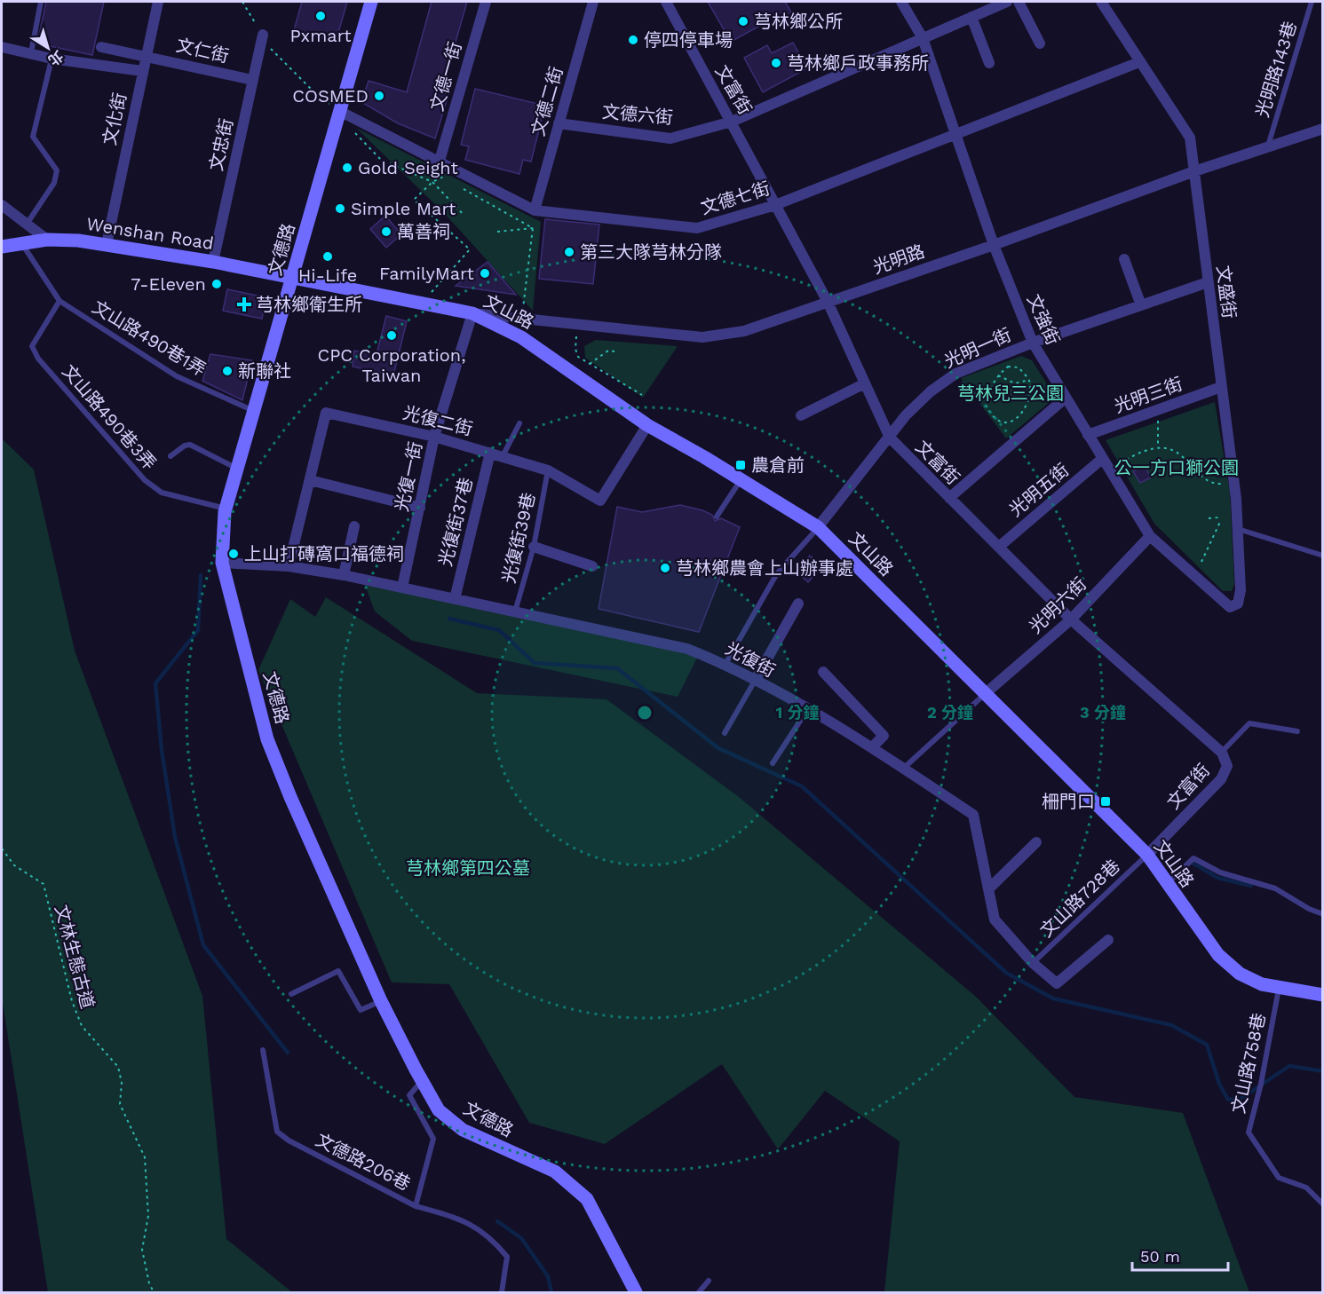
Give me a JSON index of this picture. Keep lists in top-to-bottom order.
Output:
{
  "streets": {
    "main road": ["Wenshan Road", "文德路", "文山路"],
    "street": [
      "文仁街",
      "文德一街",
      "文富街",
      "文德二街",
      "文德六街",
      "文化街",
      "文忠街",
      "文德七街",
      "光明路",
      "文盛街",
      "文強街",
      "光明一街",
      "光明三街",
      "光復二街",
      "光復一街",
      "光明五街",
      "光復街37巷",
      "光明六街",
      "光復街"
    ],
    "lane": [
      "光明路143巷",
      "文山路490巷1弄",
      "文山路490巷3弄",
      "光復街39巷",
      "文山路728巷",
      "文山路758巷",
      "文德路206巷"
    ],
    "path": ["文林生態古道"]
  },
  "crossings": [
    ["文仁街", "文化街"],
    ["文仁街", "文忠街"],
    ["光明路143巷", "光明路"],
    ["文德一街", "文德七街"],
    ["文富街", "文德六街"],
    ["文富街", "文德七街"],
    ["文富街", "光明路"],
    ["文富街", "文山路"],
    ["文富街", "光明一街"],
    ["文富街", "光明五街"],
    ["文富街", "光明六街"],
    ["文富街", "文山路728巷"],
    ["文德二街", "文德六街"],
    ["文德二街", "文德七街"],
    ["文德六街", "文強街"],
    ["文化街", "Wenshan Road"],
    ["文忠街", "Wenshan Road"],
    ["文德七街", "文德路"],
    ["文德七街", "文盛街"],
    ["文德七街", "文強街"],
    ["Wenshan Road", "文德路"],
    ["Wenshan Road", "文山路"],
    ["文德路", "文山路"],
    ["文德路", "文山路490巷1弄"],
    ["文德路", "文山路490巷3弄"],
    ["文德路", "光復街"],
    ["文德路", "文德路206巷"],
    ["光明路", "文盛街"],
    ["光明路", "文山路"],
    ["光明路", "文強街"],
    ["光明路", "光復一街"],
    ["文盛街", "文強街"],
    ["文盛街", "光明一街"],
    ["文盛街", "光明三街"],
    ["文山路", "光明一街"],
    ["文山路", "光復二街"],
    ["文山路", "光復一街"],
    ["文山路", "光明六街"],
    ["文山路", "文山路728巷"],
    ["文山路", "文山路758巷"],
    ["文強街", "光明一街"],
    ["文強街", "光明三街"],
    ["文強街", "光明五街"],
    ["文強街", "光明六街"],
    ["文山路490巷1弄", "文山路490巷3弄"],
    ["光復二街", "光復一街"],
    ["光復二街", "光復街37巷"],
    ["光復二街", "光復街39巷"],
    ["光復二街", "光復街"],
    ["光復一街", "光復街"],
    ["光復街37巷", "光復街"],
    ["光復街39巷", "光復街"],
    ["光復街", "文山路728巷"]
  ],
  "parks": ["芎林兒三公園", "公一方口獅公園", "芎林鄉第四公墓"],
  "places": {
    "other": [
      "Pxmart",
      "芎林鄉公所",
      "停四停車場",
      "芎林鄉戶政事務所",
      "COSMED",
      "Gold Seight",
      "Simple Mart",
      "萬善祠",
      "第三大隊芎林分隊",
      "Hi-Life",
      "FamilyMart",
      "7-Eleven",
      "CPC Corporation, Taiwan",
      "新聯社",
      "上山打磚窩口福德祠",
      "芎林鄉農會上山辦事處"
    ],
    "health": ["芎林鄉衛生所"],
    "transit": ["農倉前", "柵門口"]
  },
  "scale_bar": "50 m",
  "north": "bottom right",
  "rings": ["1 分鐘", "2 分鐘", "3 分鐘"]
}
